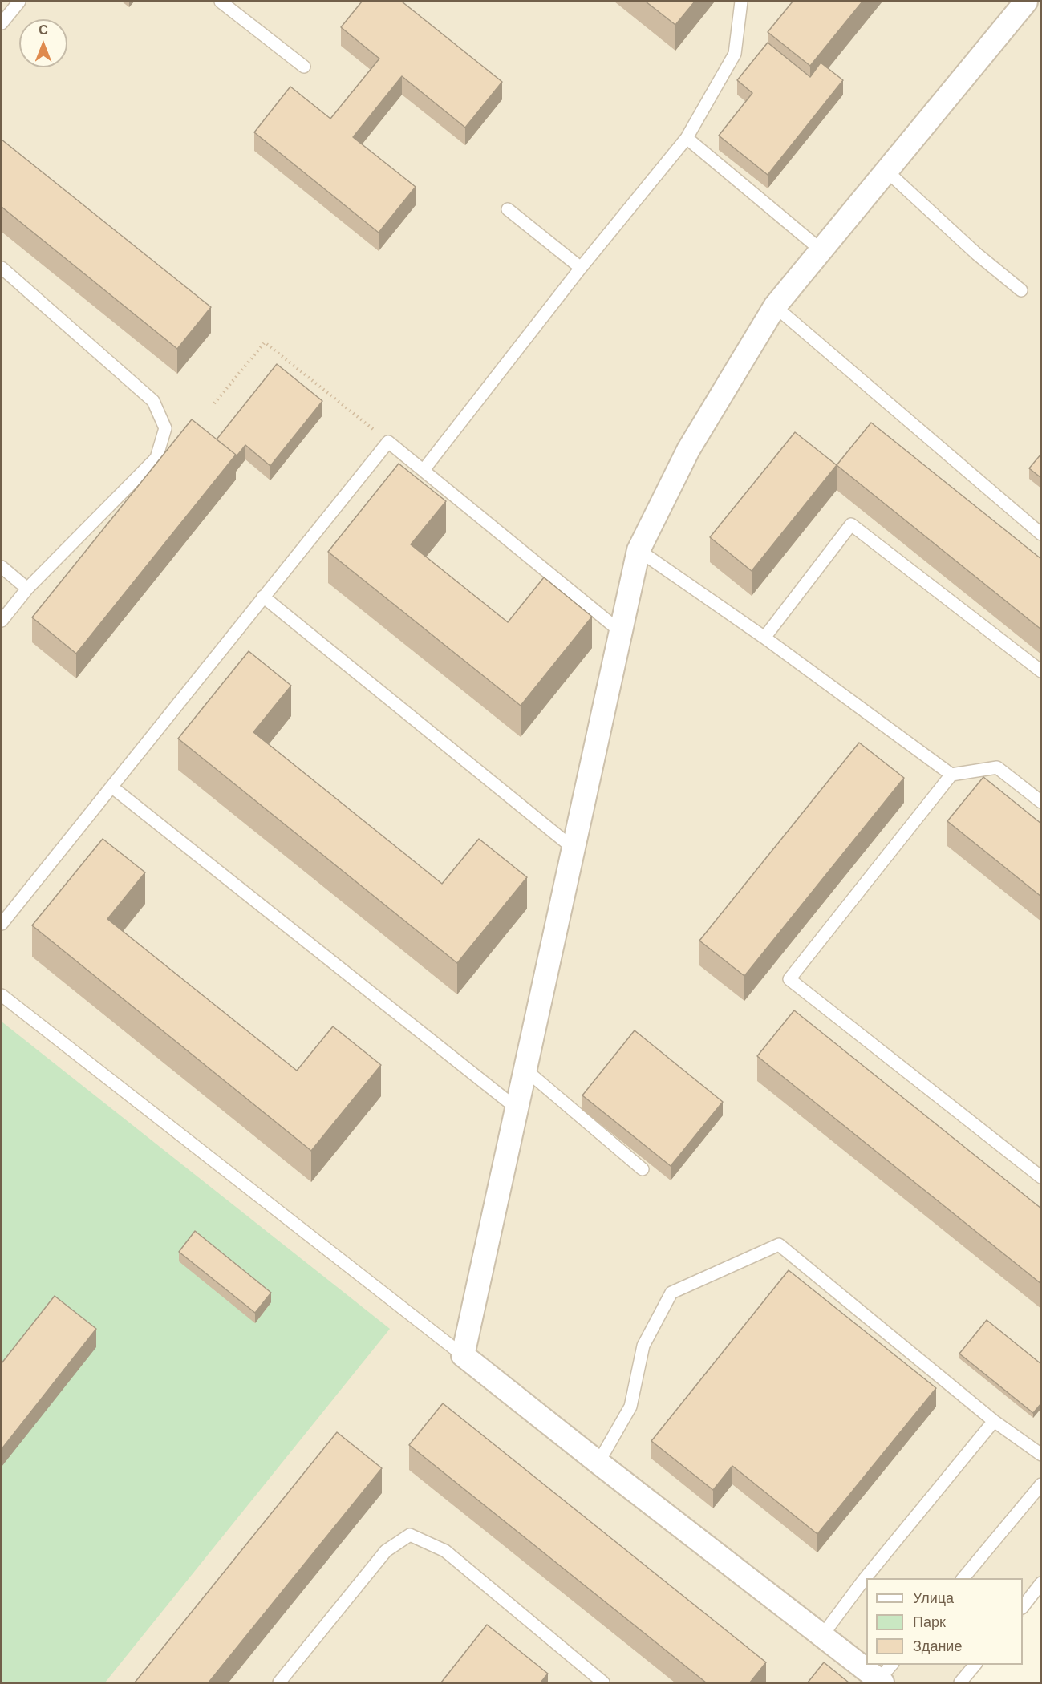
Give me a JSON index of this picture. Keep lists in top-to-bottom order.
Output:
{
  "legend": ["Улица", "Парк", "Здание"],
  "north": "top"
}
